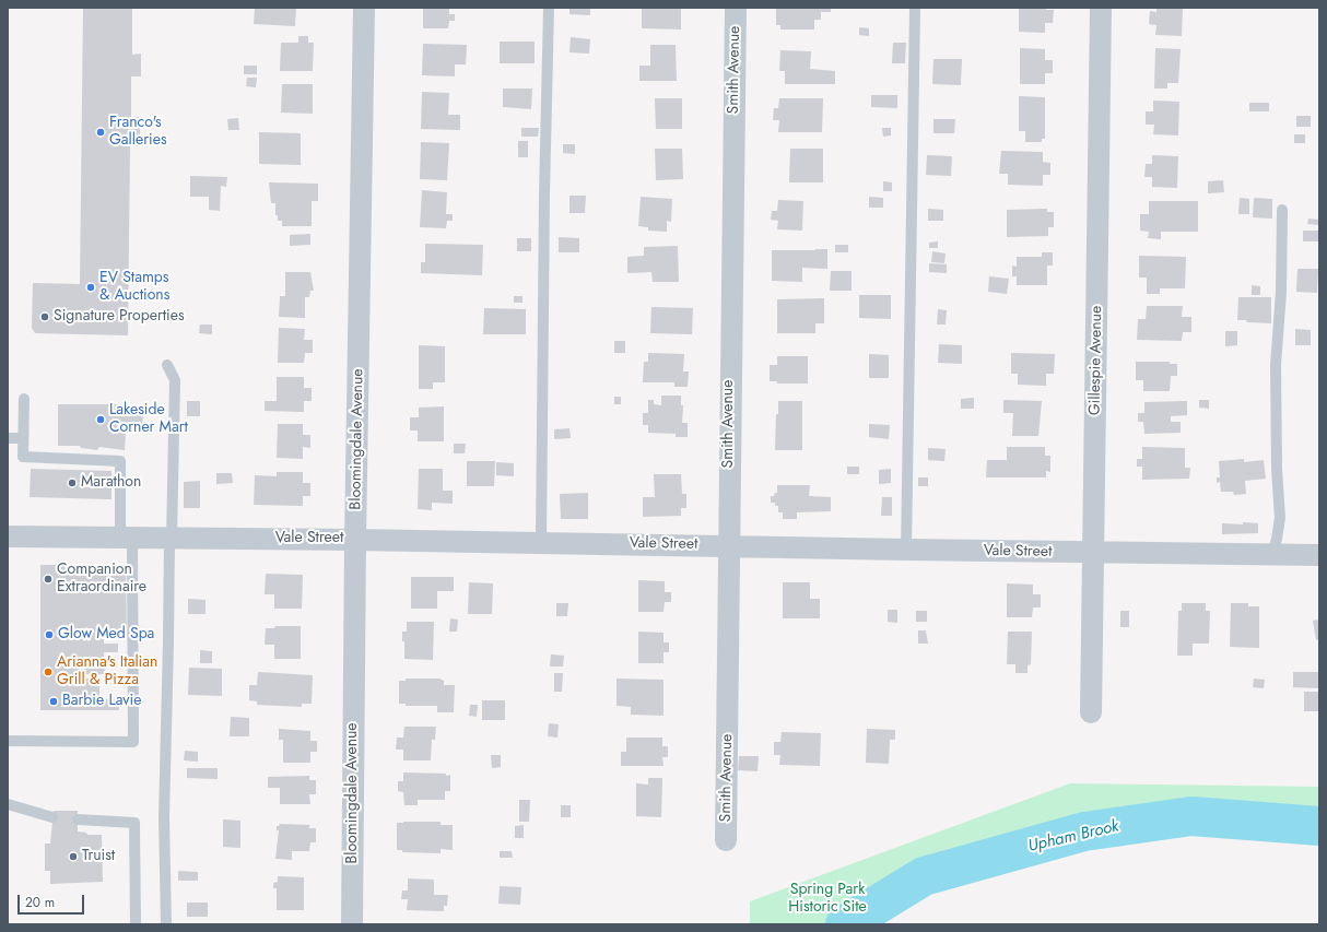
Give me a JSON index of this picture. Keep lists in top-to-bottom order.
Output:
{
  "streets": {
    "street": [
      "Smith Avenue",
      "Gillespie Avenue",
      "Bloomingdale Avenue",
      "Vale Street"
    ]
  },
  "crossings": [
    ["Smith Avenue", "Vale Street"],
    ["Gillespie Avenue", "Vale Street"],
    ["Bloomingdale Avenue", "Vale Street"]
  ],
  "water": ["Upham Brook"],
  "parks": ["Spring Park Historic Site"],
  "places": [
    "Franco's Galleries",
    "EV Stamps & Auctions",
    "Signature Properties",
    "Lakeside Corner Mart",
    "Marathon",
    "Companion Extraordinaire",
    "Glow Med Spa",
    "Arianna's Italian Grill & Pizza",
    "Barbie Lavie",
    "Truist"
  ],
  "scale_bar": "20 m"
}
